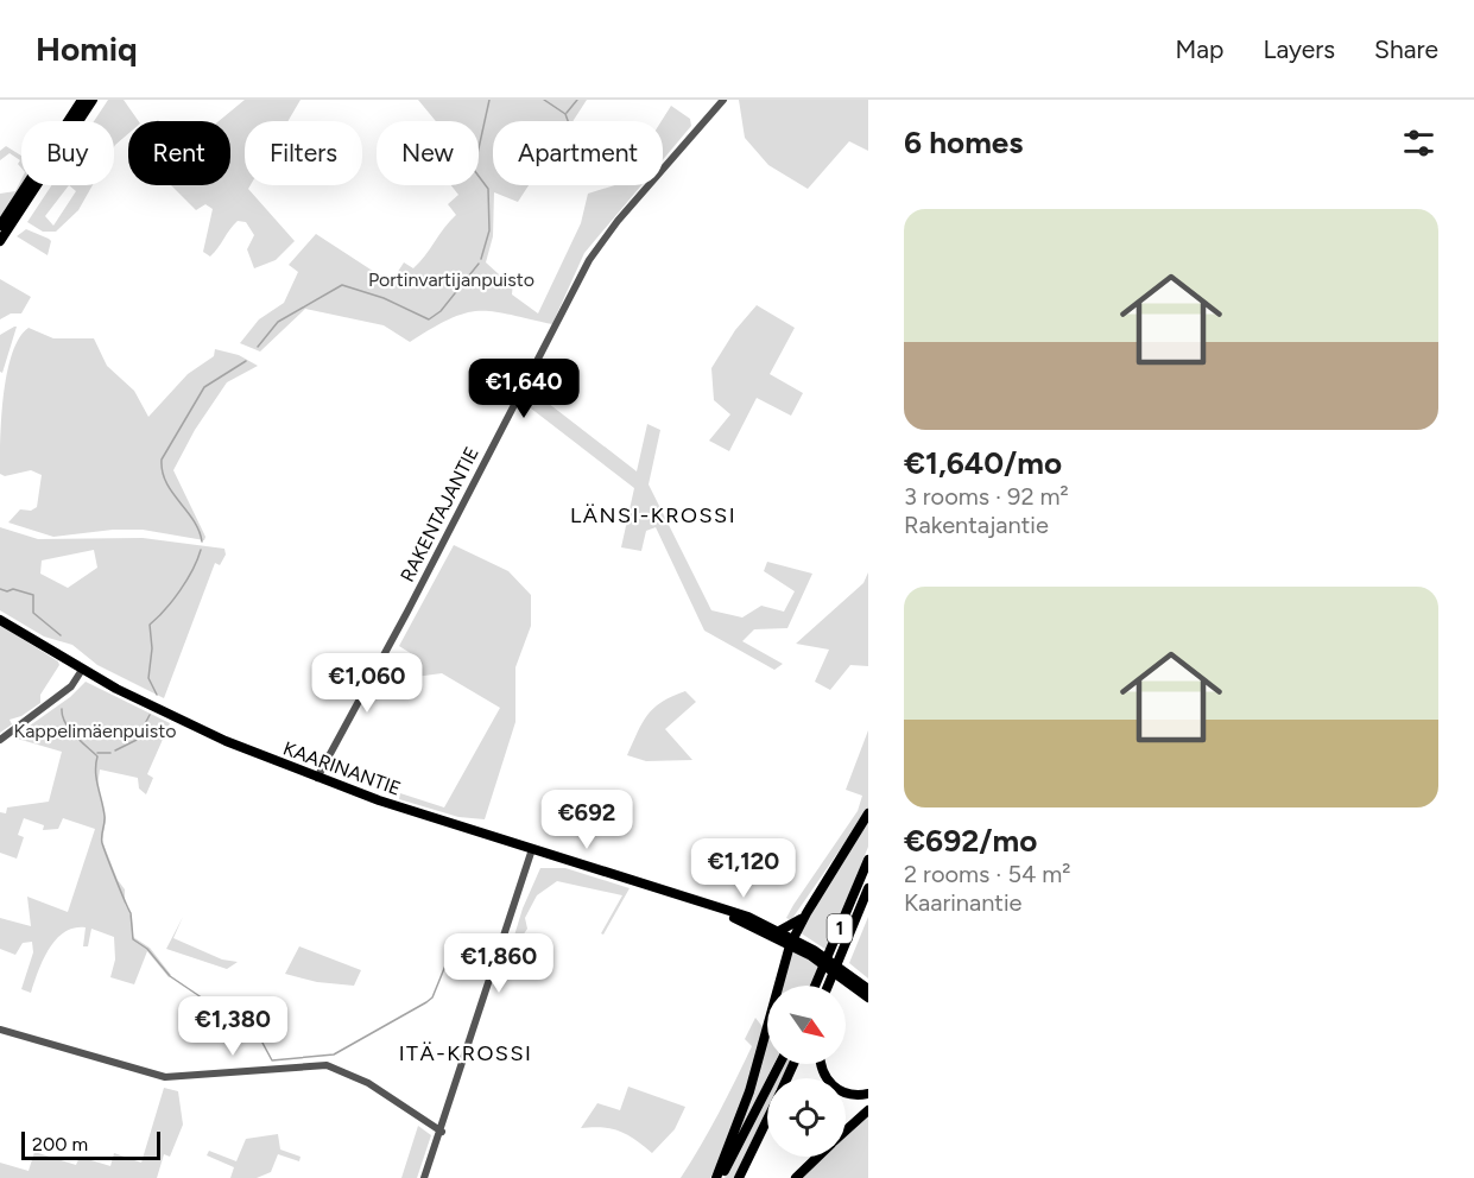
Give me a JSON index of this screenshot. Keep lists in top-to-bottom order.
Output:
{
  "streets": {
    "highway": ["1"],
    "main road": ["KAARINANTIE"],
    "street": ["RAKENTAJANTIE"]
  },
  "crossings": [
    ["RAKENTAJANTIE", "KAARINANTIE"]
  ],
  "districts": ["LÄNSI-KROSSI", "ITÄ-KROSSI"],
  "parks": ["Portinvartijanpuisto", "Kappelimäenpuisto"],
  "scale_bar": "200 m",
  "north": "bottom right",
  "page": {
    "header": "Homiq",
    "nav": ["Map", "Layers", "Share"],
    "heading": "6 homes",
    "chip": [
      "Buy",
      "Rent",
      "Filters",
      "New",
      "Apartment"
    ],
    "list": [
      {
        "name": "€1,640/mo",
        "note": "3 rooms · 92 m² · Rakentajantie"
      },
      {
        "name": "€692/mo",
        "note": "2 rooms · 54 m² · Kaarinantie"
      }
    ],
    "price": [
      "€1,640",
      "€1,060",
      "€692",
      "€1,120",
      "€1,860",
      "€1,380"
    ],
    "scale": "200 m"
  }
}
